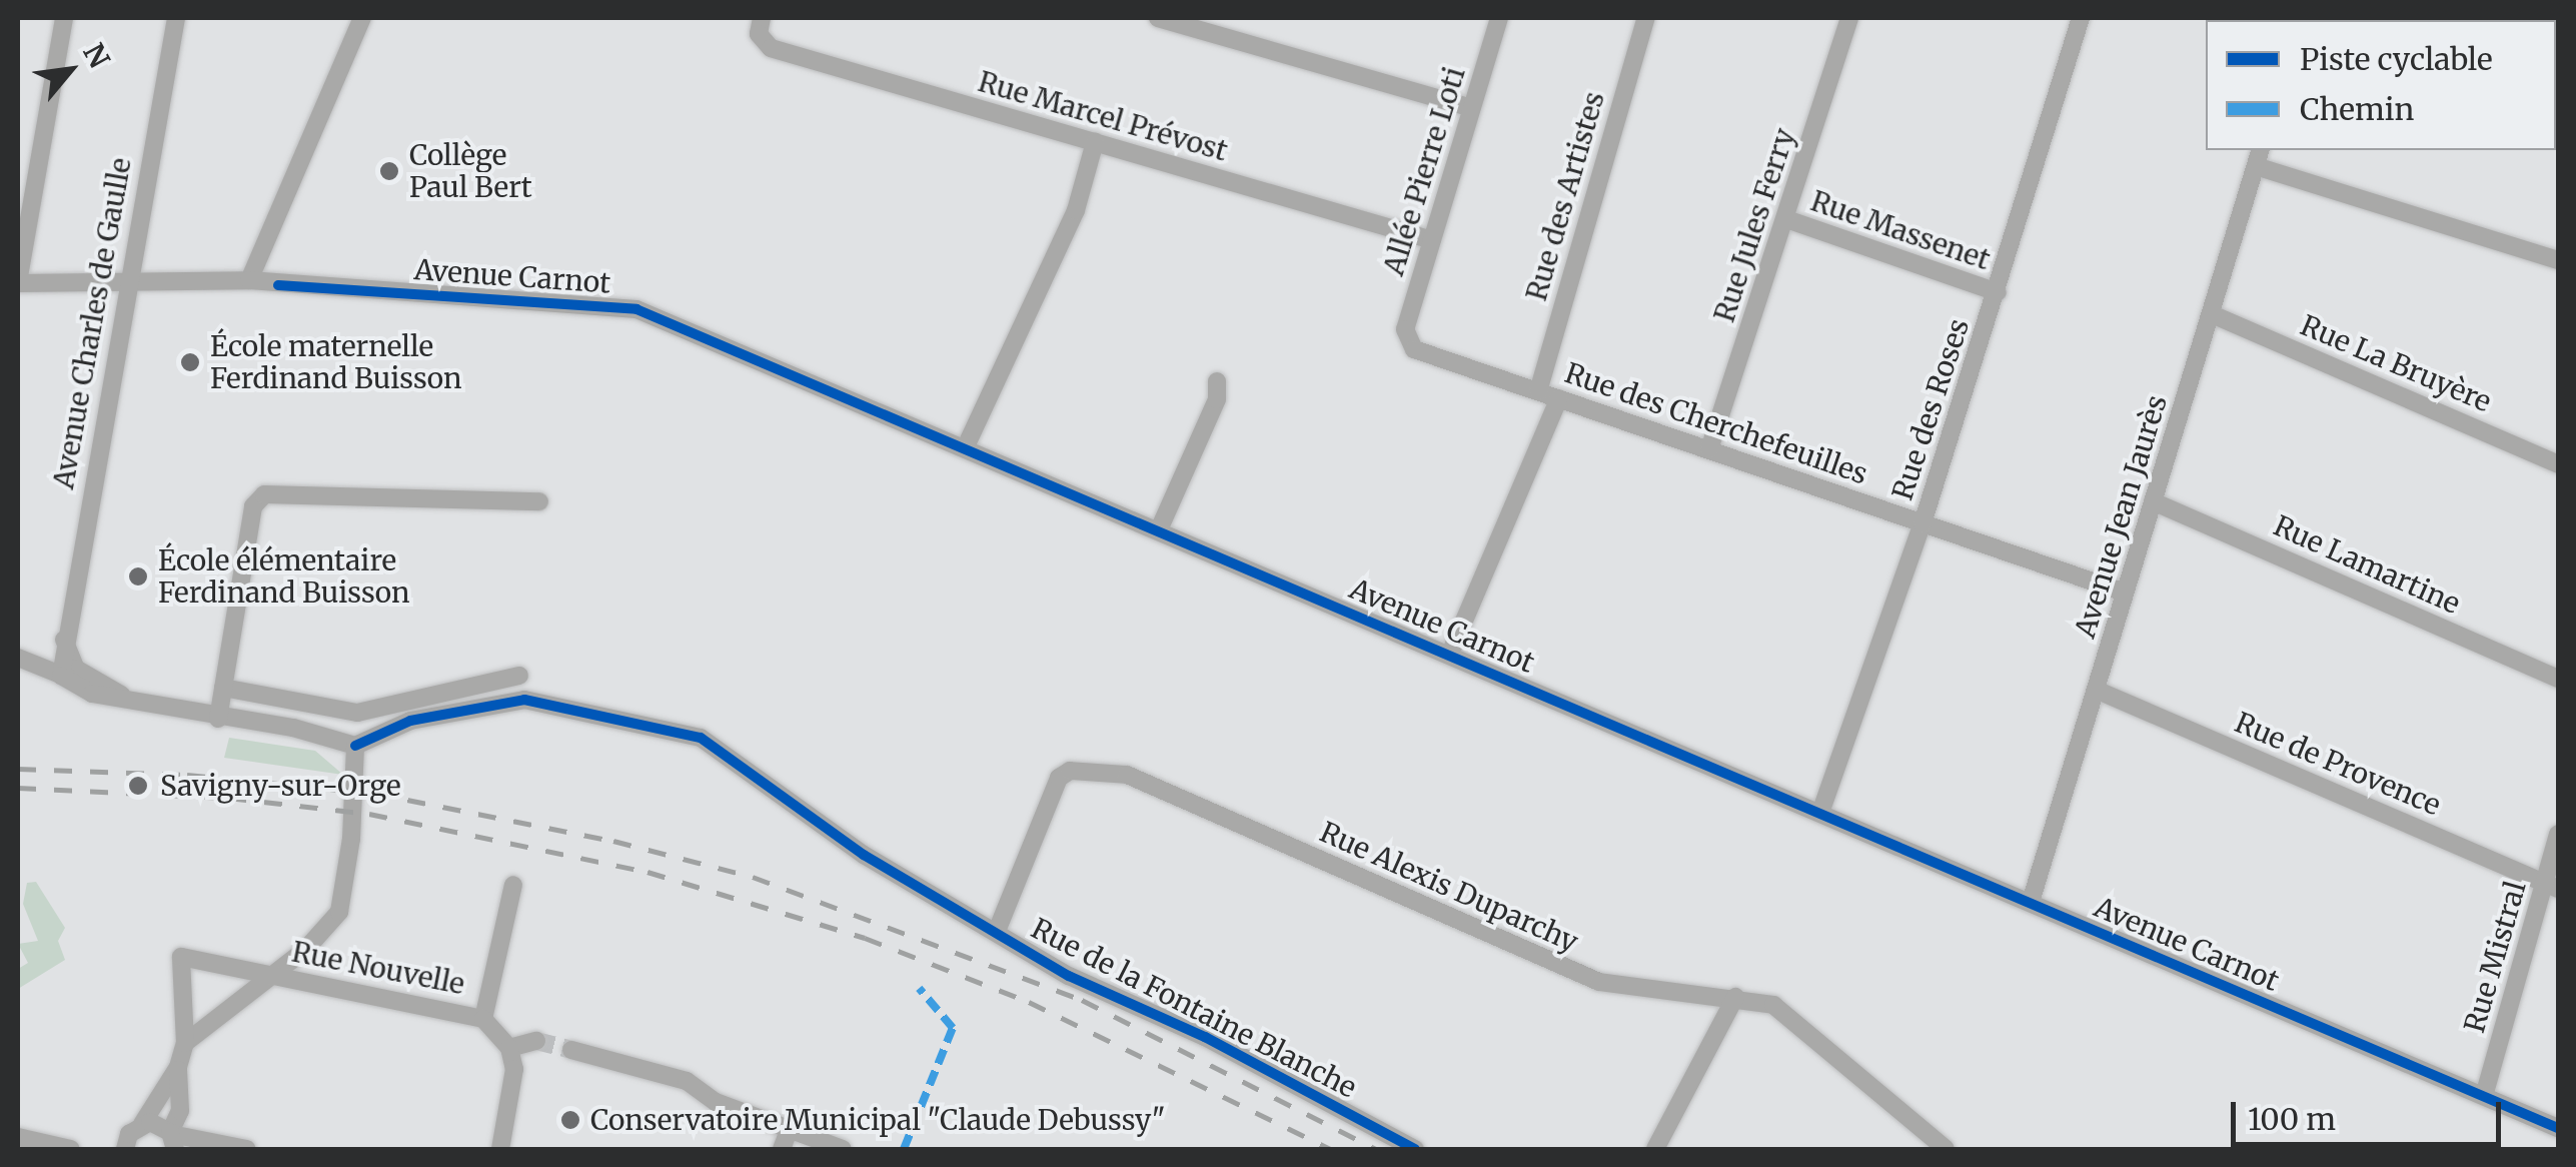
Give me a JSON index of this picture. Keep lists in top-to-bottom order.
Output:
{
  "streets": {
    "street": [
      "Rue Marcel Prévost",
      "Allée Pierre Loti",
      "Rue des Artistes",
      "Rue Jules Ferry",
      "Rue Massenet",
      "Avenue Carnot",
      "Avenue Charles de Gaulle",
      "Rue La Bruyère",
      "Rue des Roses",
      "Rue des Cherchefeuilles",
      "Avenue Jean Jaurès",
      "Rue Lamartine",
      "Rue de Provence",
      "Rue Alexis Duparchy",
      "Rue Mistral",
      "Rue Nouvelle",
      "Rue de la Fontaine Blanche"
    ]
  },
  "crossings": [
    ["Rue Marcel Prévost", "Allée Pierre Loti"],
    ["Allée Pierre Loti", "Rue des Cherchefeuilles"],
    ["Rue des Artistes", "Rue des Cherchefeuilles"],
    ["Rue Jules Ferry", "Rue Massenet"],
    ["Rue Jules Ferry", "Rue des Cherchefeuilles"],
    ["Rue Massenet", "Rue des Roses"],
    ["Avenue Carnot", "Avenue Charles de Gaulle"],
    ["Avenue Carnot", "Rue des Roses"],
    ["Avenue Carnot", "Avenue Jean Jaurès"],
    ["Avenue Carnot", "Rue Mistral"],
    ["Rue La Bruyère", "Avenue Jean Jaurès"],
    ["Rue des Roses", "Rue des Cherchefeuilles"],
    ["Rue des Cherchefeuilles", "Avenue Jean Jaurès"],
    ["Avenue Jean Jaurès", "Rue Lamartine"],
    ["Avenue Jean Jaurès", "Rue de Provence"],
    ["Rue de Provence", "Rue Mistral"],
    ["Rue Alexis Duparchy", "Rue de la Fontaine Blanche"]
  ],
  "places": [
    "Collège Paul Bert",
    "École maternelle Ferdinand Buisson",
    "École élémentaire Ferdinand Buisson",
    "Savigny-sur-Orge",
    "Conservatoire Municipal \"Claude Debussy\""
  ],
  "legend": ["Piste cyclable", "Chemin"],
  "scale_bar": "100 m",
  "north": "top right"
}
